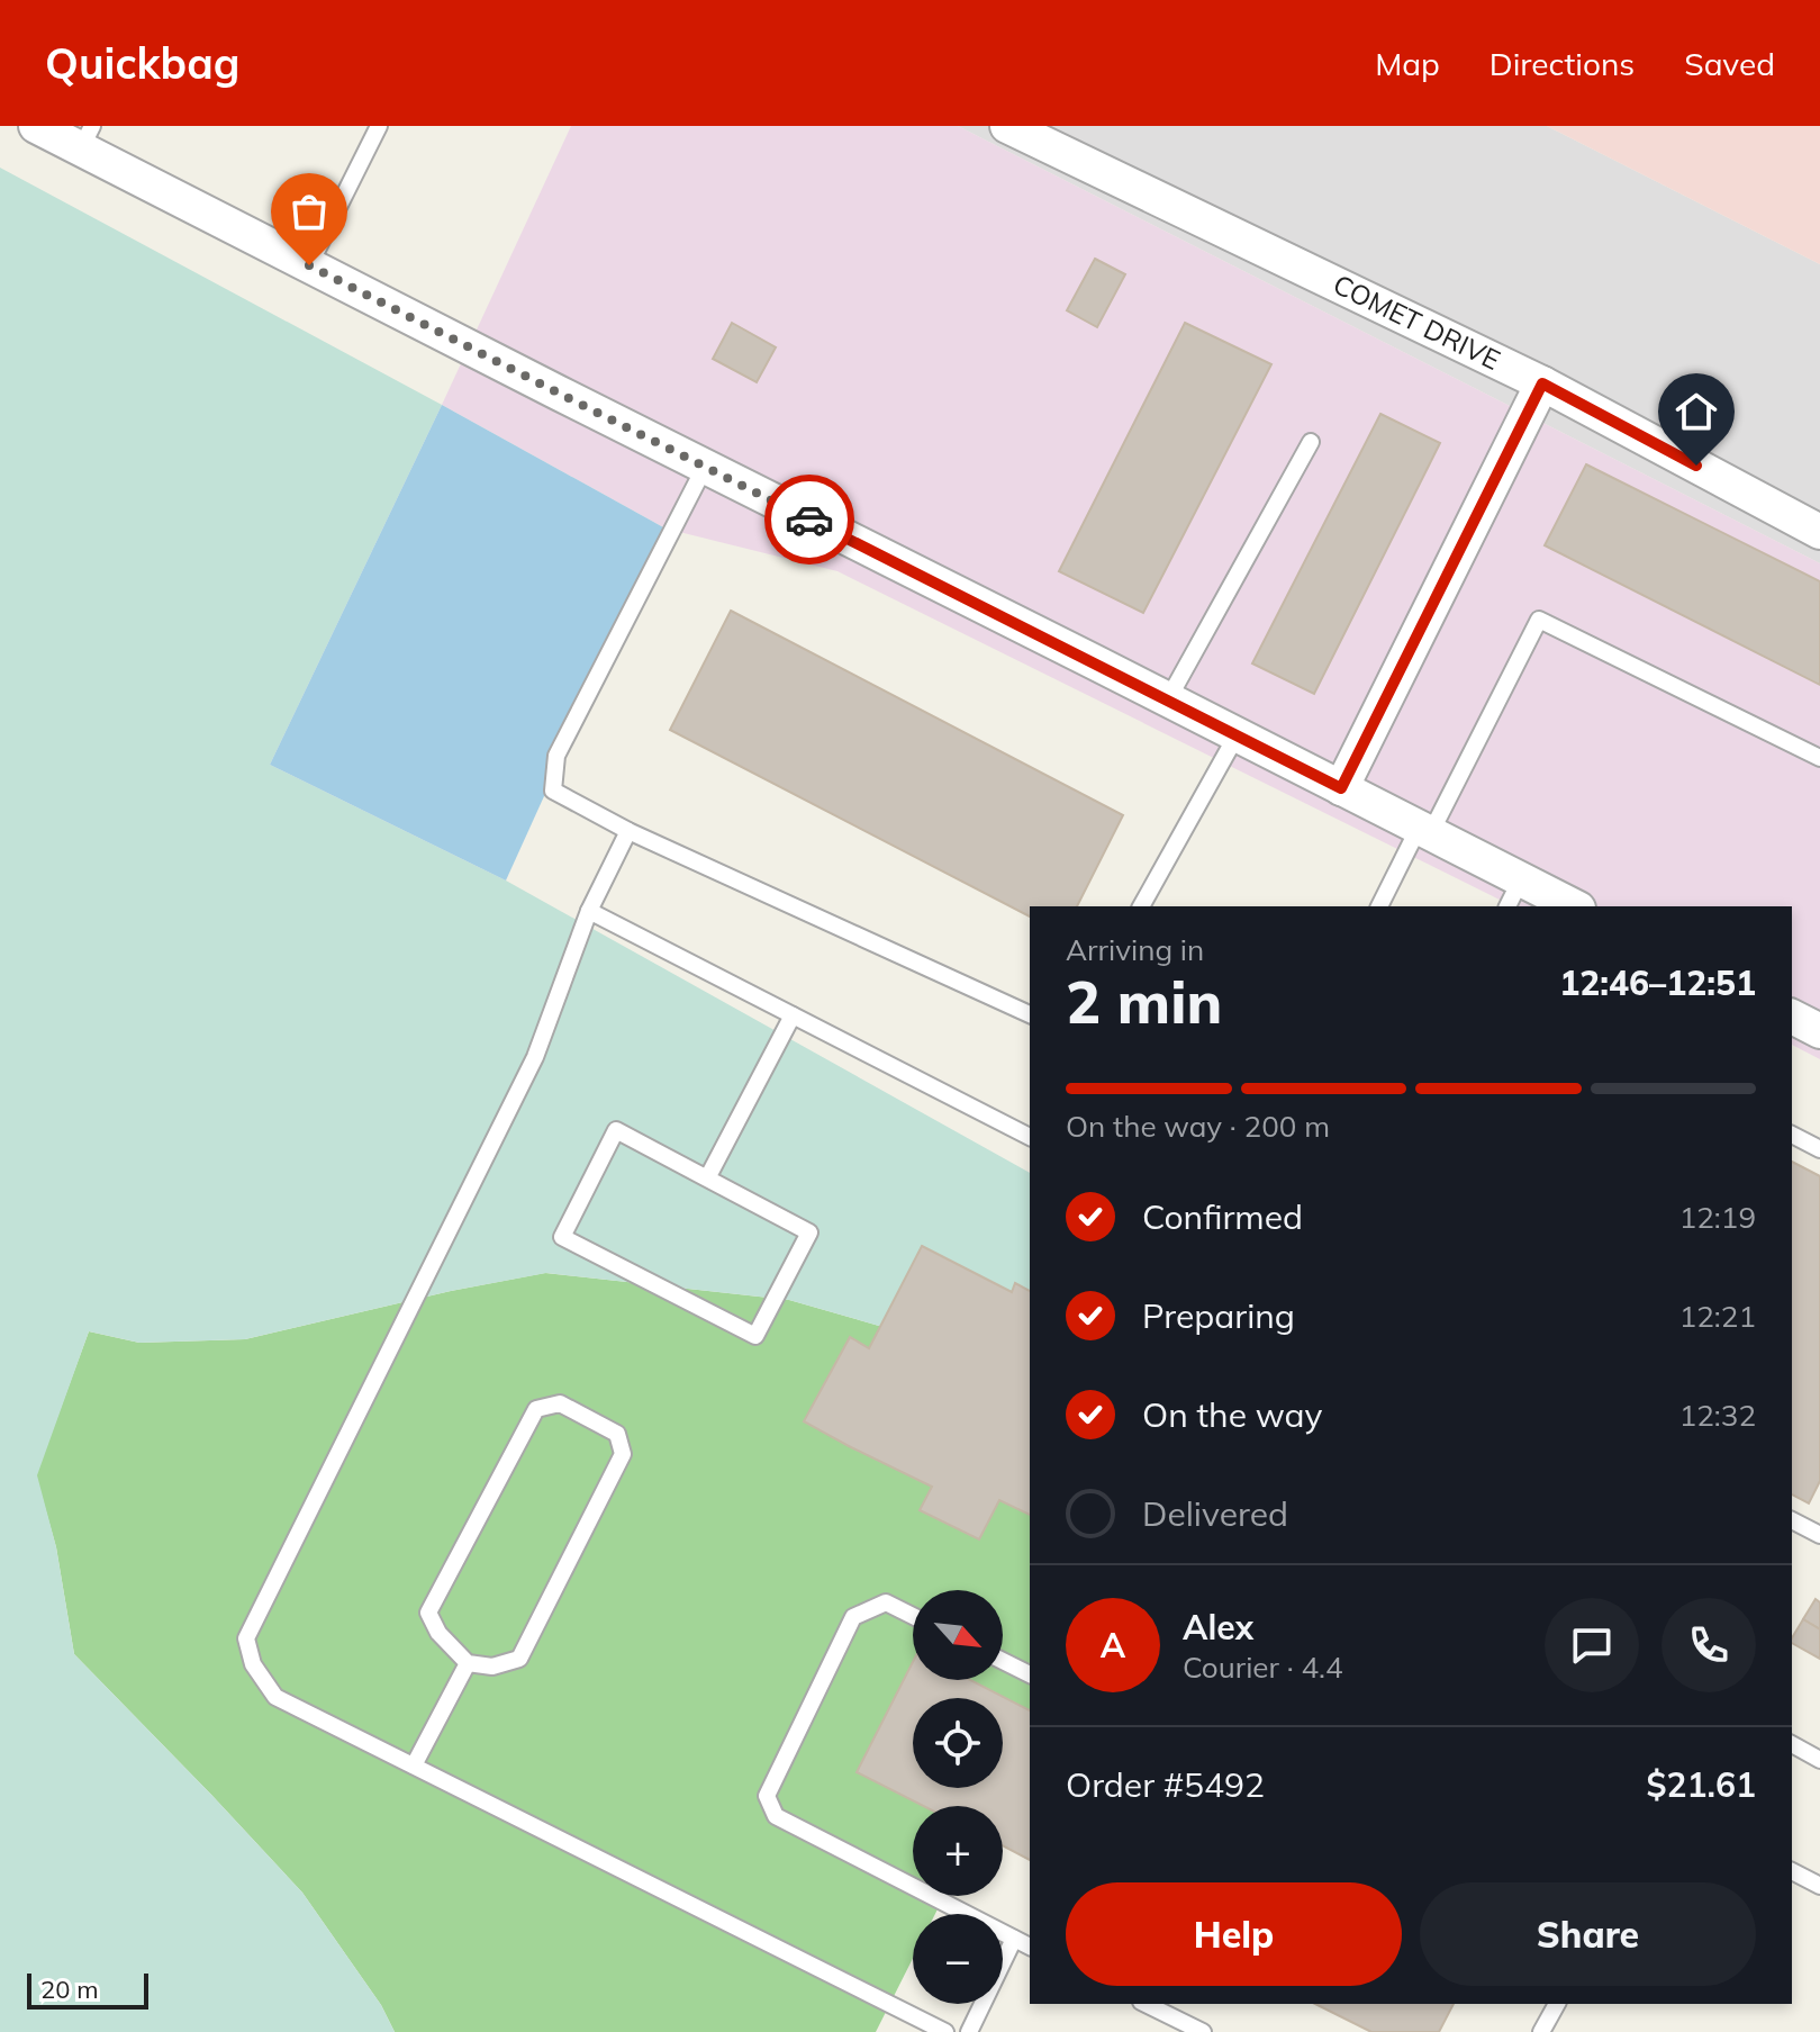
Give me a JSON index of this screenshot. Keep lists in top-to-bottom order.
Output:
{
  "streets": {
    "street": ["COMET DRIVE"]
  },
  "scale_bar": "20 m",
  "north": "bottom right",
  "page": {
    "header": "Quickbag",
    "nav": ["Map", "Directions", "Saved"],
    "heading": ["2 min", "Arriving in", "12:46–12:51"],
    "panel": [
      "Alex",
      "Courier · 4.4",
      "Order #5492",
      "$21.61"
    ],
    "bar": "On the way · 200 m",
    "list": [
      ["Confirmed", "12:19"],
      ["Preparing", "12:21"],
      ["On the way", "12:32"],
      "Delivered"
    ],
    "map_buttons": ["+", "−"],
    "round": "A",
    "buttons": ["Help", "Share"],
    "scale": "20 m"
  }
}
